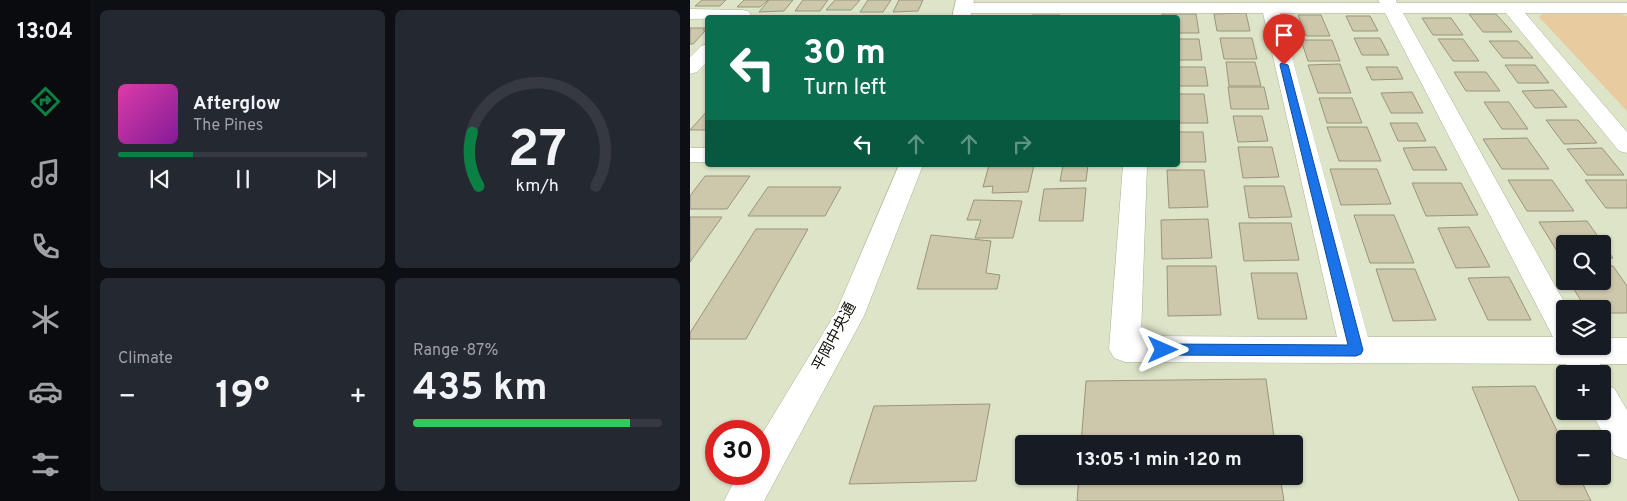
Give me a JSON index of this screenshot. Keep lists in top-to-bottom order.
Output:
{
  "streets": {
    "street": ["平岡中央通"]
  },
  "page": {
    "tabs": "13:04",
    "turn": ["30 m", "Turn left"],
    "song": ["Afterglow", "The Pines"],
    "map_buttons": ["+", "−"],
    "tile": [
      "Climate",
      ["Range · 87%", "435 km"]
    ],
    "heat": ["−", "19°", "+"],
    "limit": "30",
    "trip": "13:05 · 1 min · 120 m",
    "gauge": ["27", "km/h"]
  }
}
